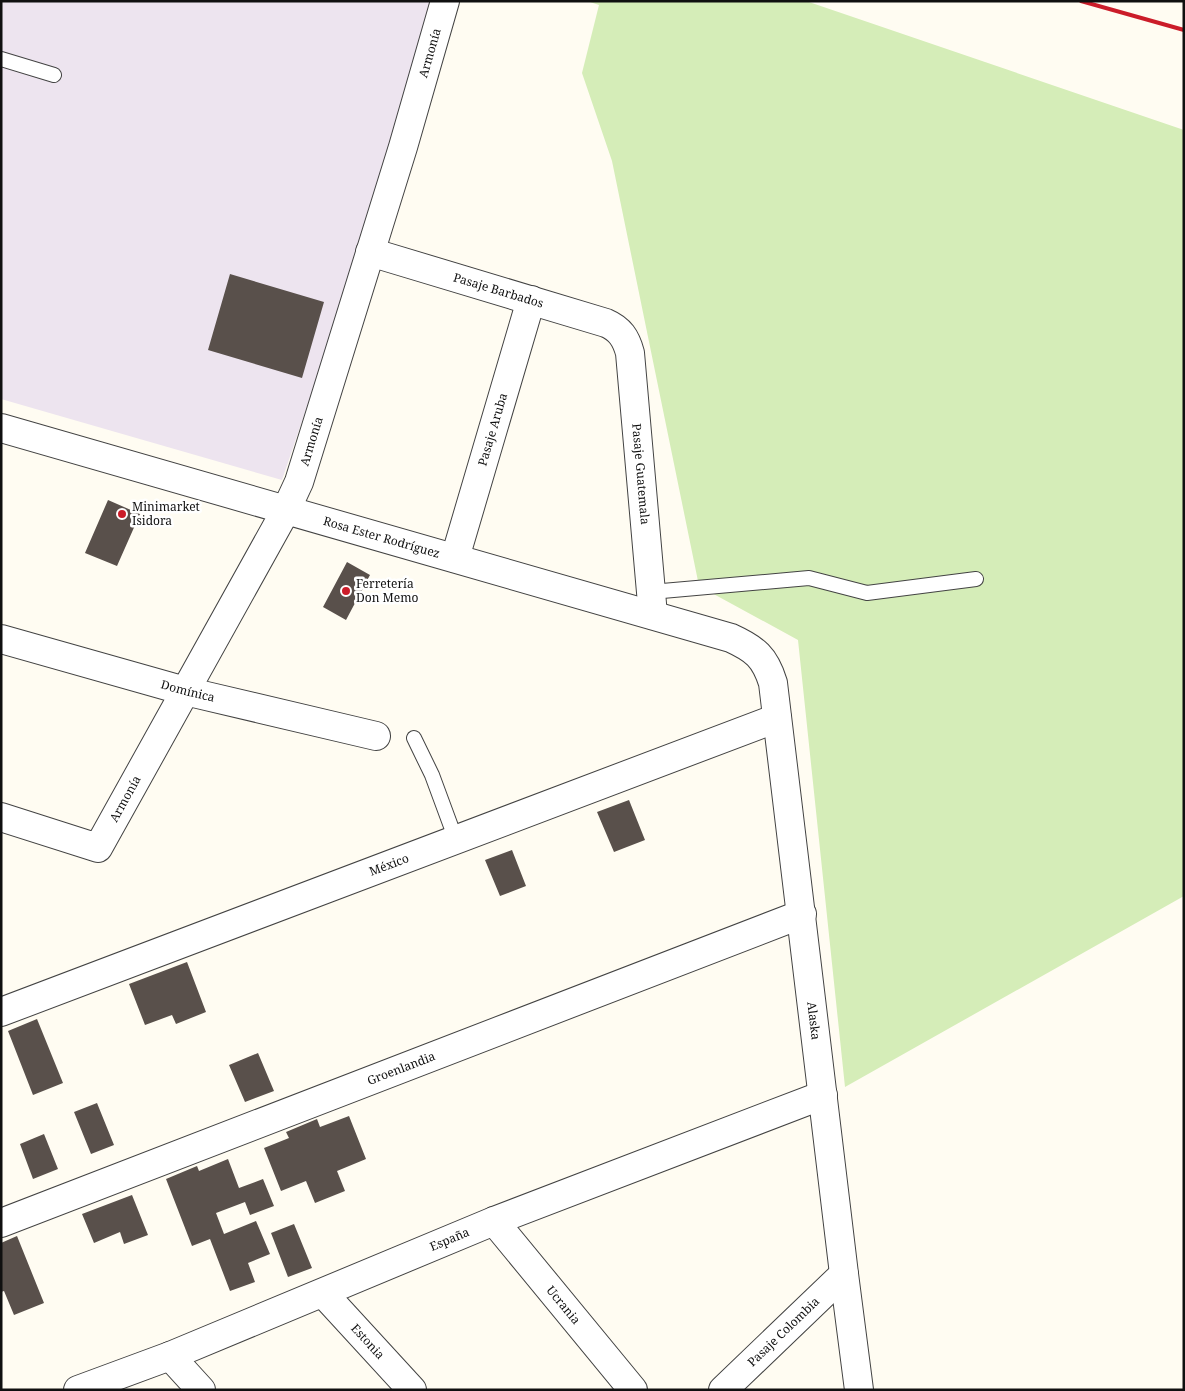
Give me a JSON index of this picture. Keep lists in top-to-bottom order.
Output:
{
  "streets": {
    "street": [
      "Armonía",
      "Pasaje Barbados",
      "Pasaje Aruba",
      "Pasaje Guatemala",
      "Rosa Ester Rodríguez",
      "Domínica",
      "México",
      "Alaska",
      "Groenlandia",
      "España",
      "Ucrania",
      "Pasaje Colombia",
      "Estonia"
    ]
  },
  "crossings": [
    ["Armonía", "Pasaje Barbados"],
    ["Armonía", "Rosa Ester Rodríguez"],
    ["Armonía", "Domínica"],
    ["Pasaje Barbados", "Pasaje Aruba"],
    ["Pasaje Barbados", "Pasaje Guatemala"],
    ["Pasaje Aruba", "Rosa Ester Rodríguez"],
    ["Pasaje Guatemala", "Rosa Ester Rodríguez"],
    ["Rosa Ester Rodríguez", "Alaska"],
    ["México", "Alaska"],
    ["Alaska", "Groenlandia"],
    ["Alaska", "España"],
    ["Alaska", "Pasaje Colombia"],
    ["España", "Ucrania"],
    ["España", "Estonia"]
  ],
  "places": ["Minimarket Isidora", "Ferretería Don Memo"]
}
